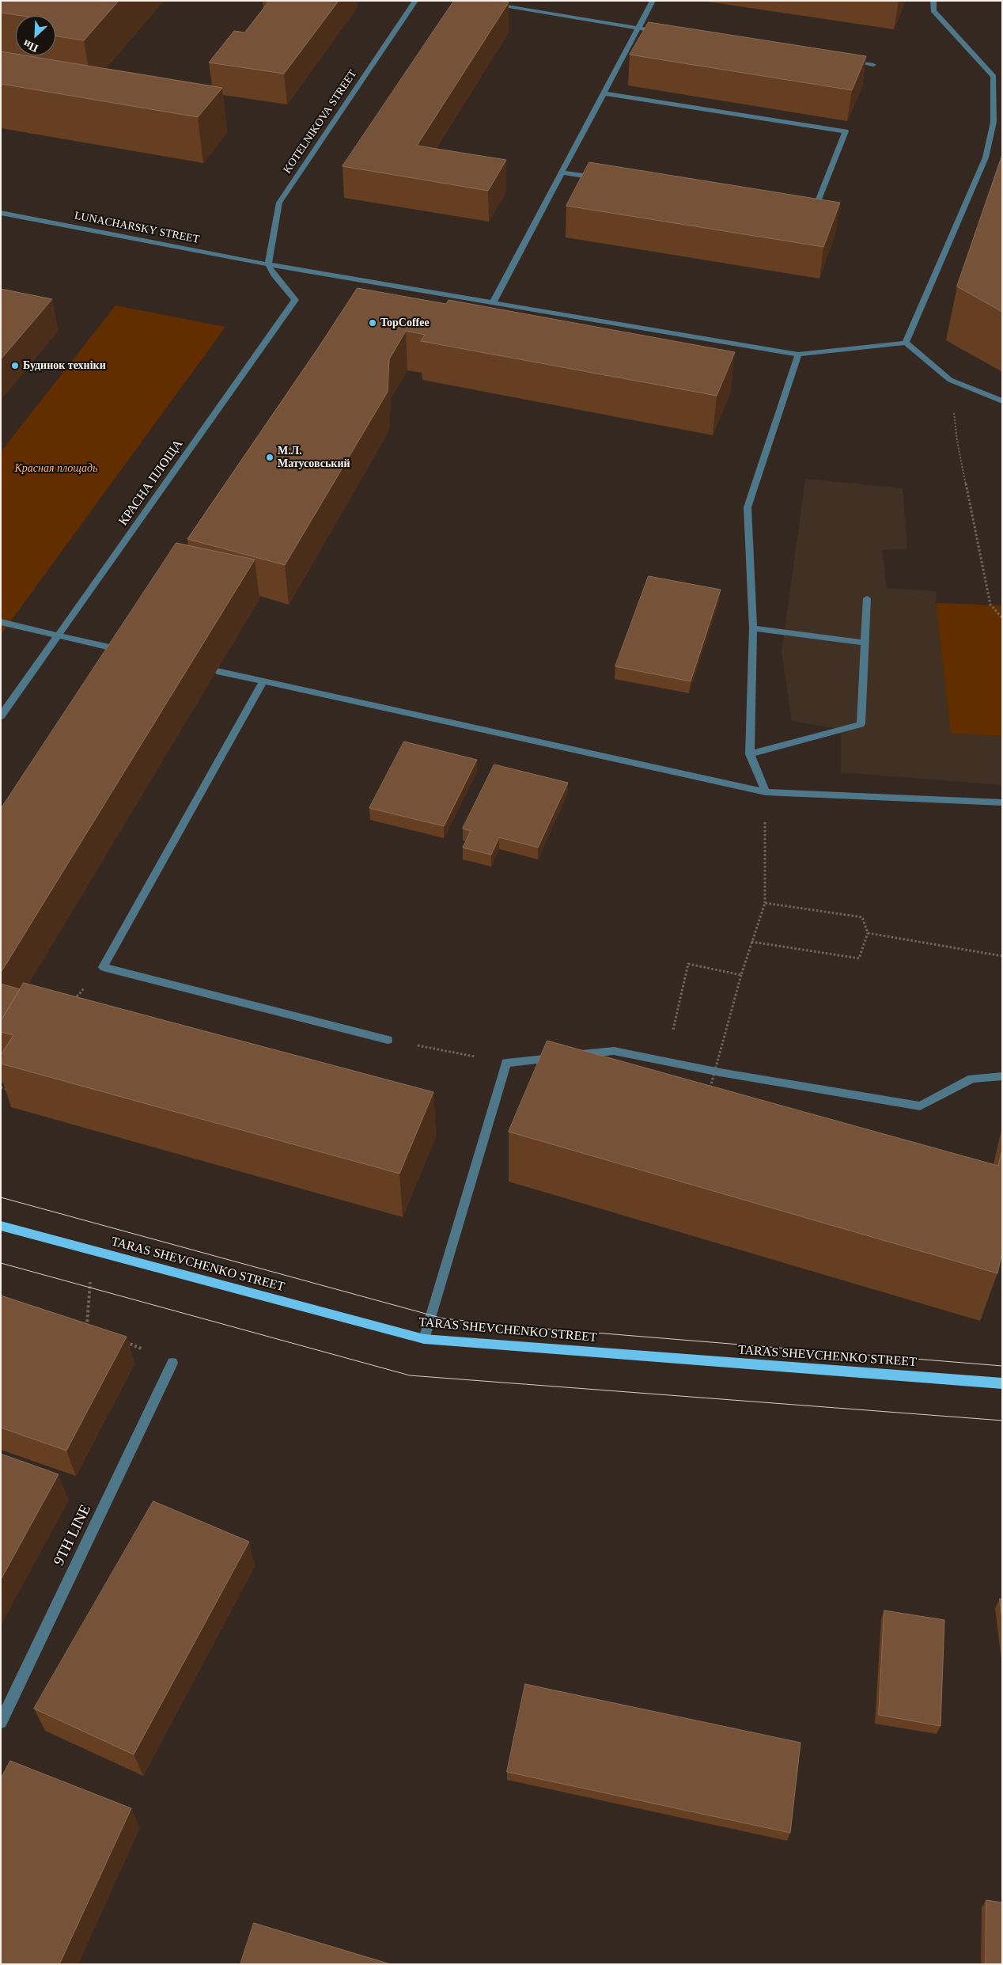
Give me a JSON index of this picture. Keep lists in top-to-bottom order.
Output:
{
  "streets": {
    "main road": ["TARAS SHEVCHENKO STREET"],
    "street": [
      "KOTELNIKOVA STREET",
      "LUNACHARSKY STREET",
      "КРАСНА ПЛОЩА",
      "9TH LINE"
    ]
  },
  "crossings": [
    ["KOTELNIKOVA STREET", "LUNACHARSKY STREET"],
    ["KOTELNIKOVA STREET", "КРАСНА ПЛОЩА"],
    ["LUNACHARSKY STREET", "КРАСНА ПЛОЩА"]
  ],
  "parks": ["Красная площадь"],
  "places": ["TopCoffee", "Будинок техніки", "М.Л. Матусовський"],
  "north": "bottom left"
}
